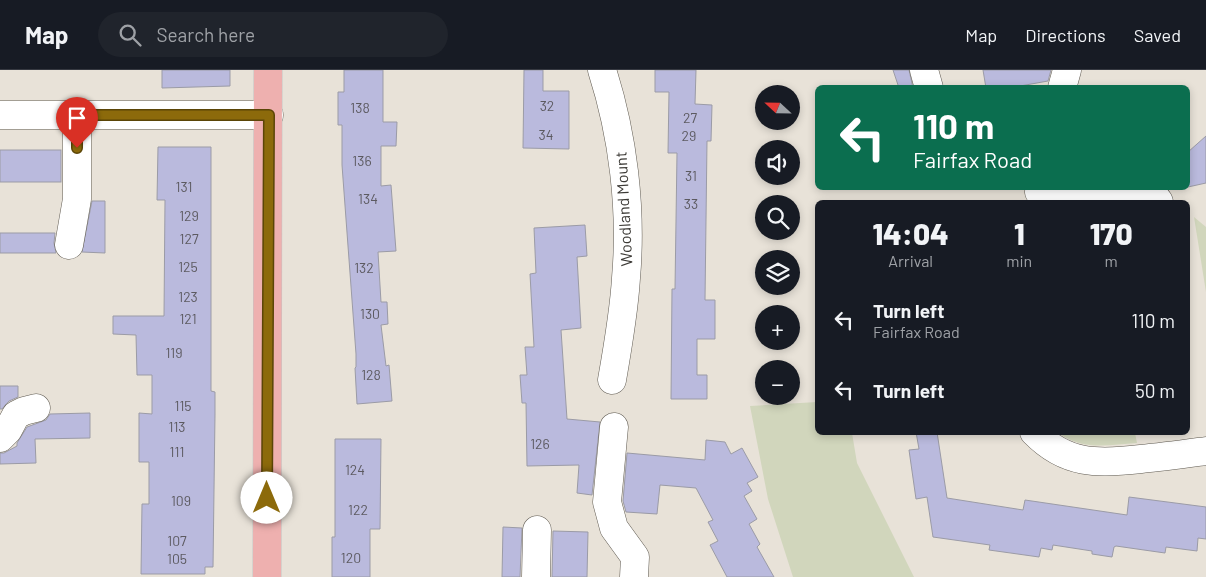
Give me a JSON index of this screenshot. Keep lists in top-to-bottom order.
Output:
{
  "streets": {
    "street": ["Woodland Mount"]
  },
  "house_numbers": [
    "32",
    "138",
    "27",
    "34",
    "29",
    "136",
    "31",
    "131",
    "134",
    "33",
    "129",
    "127",
    "125",
    "132",
    "123",
    "130",
    "121",
    "119",
    "128",
    "115",
    "113",
    "126",
    "111",
    "124",
    "109",
    "122",
    "107",
    "120",
    "105"
  ],
  "north": "left",
  "page": {
    "header": "Map",
    "search": "Search here",
    "nav": ["Map", "Directions", "Saved"],
    "map_buttons": ["+", "−"],
    "turn": ["110 m", "Fairfax Road"],
    "eta": [
      "14:04",
      "Arrival",
      "1",
      "min",
      "170",
      "m"
    ],
    "list": [
      {
        "name": "Turn left",
        "note": "Fairfax Road",
        "value": "110 m"
      },
      {
        "name": "Turn left",
        "value": "50 m"
      }
    ]
  }
}
